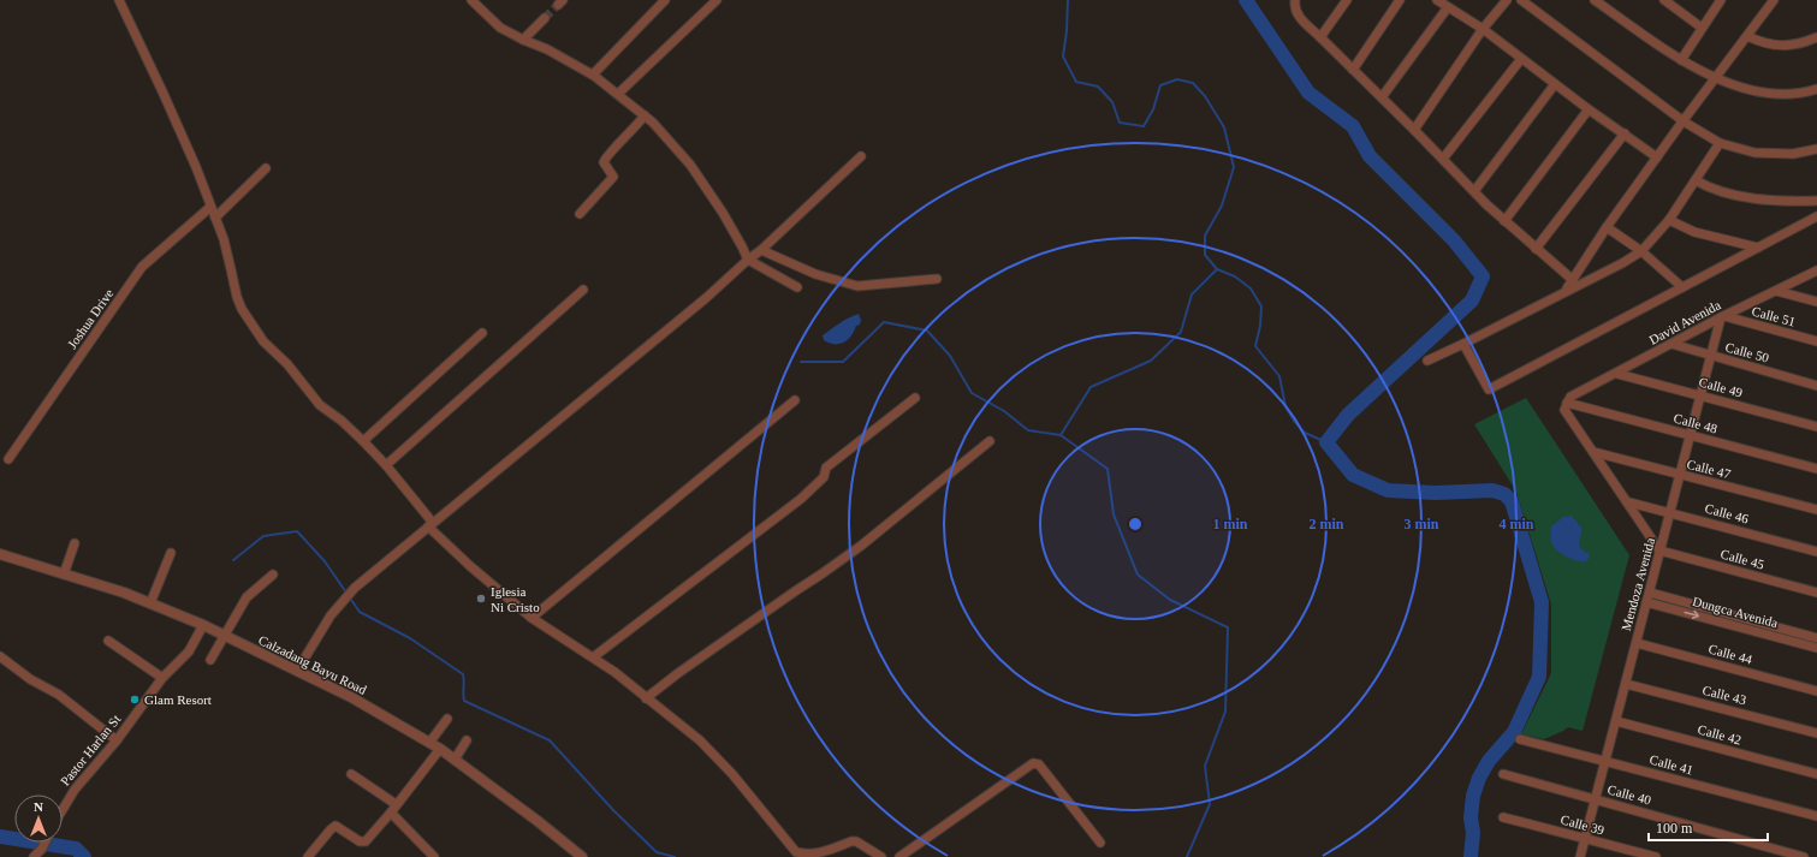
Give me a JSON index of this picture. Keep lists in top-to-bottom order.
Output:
{
  "streets": {
    "street": [
      "Calle 51",
      "Joshua Drive",
      "David Avenida",
      "Calle 50",
      "Calle 49",
      "Calle 48",
      "Calle 47",
      "Calle 46",
      "Calle 45",
      "Mendoza Avenida",
      "Dungca Avenida",
      "Calle 44",
      "Calzadang Bayu Road",
      "Calle 43",
      "Calle 42",
      "Pastor Harlan St",
      "Calle 41",
      "Calle 40",
      "Calle 39"
    ]
  },
  "crossings": [
    ["Calle 51", "David Avenida"],
    ["Calle 51", "Mendoza Avenida"],
    ["David Avenida", "Calle 50"],
    ["David Avenida", "Calle 49"],
    ["David Avenida", "Calle 48"],
    ["David Avenida", "Mendoza Avenida"],
    ["Calle 50", "Mendoza Avenida"],
    ["Calle 49", "Mendoza Avenida"],
    ["Calle 48", "Mendoza Avenida"],
    ["Calle 47", "Mendoza Avenida"],
    ["Calle 46", "Mendoza Avenida"],
    ["Calle 45", "Mendoza Avenida"],
    ["Mendoza Avenida", "Dungca Avenida"],
    ["Mendoza Avenida", "Calle 44"],
    ["Mendoza Avenida", "Calle 43"],
    ["Mendoza Avenida", "Calle 42"],
    ["Mendoza Avenida", "Calle 41"],
    ["Mendoza Avenida", "Calle 40"],
    ["Mendoza Avenida", "Calle 39"],
    ["Calzadang Bayu Road", "Pastor Harlan St"]
  ],
  "places": ["Iglesia Ni Cristo", "Glam Resort"],
  "scale_bar": "100 m",
  "north": "top",
  "rings": [
    "1 min",
    "2 min",
    "3 min",
    "4 min"
  ]
}
